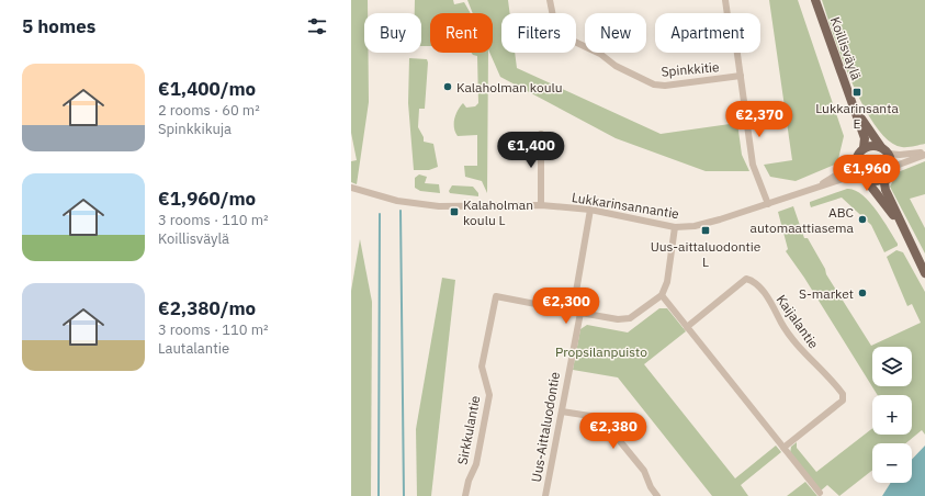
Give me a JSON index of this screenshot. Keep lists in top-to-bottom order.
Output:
{
  "streets": {
    "main road": ["Koillisväylä"],
    "street": [
      "Spinkkitie",
      "Lukkarinsannantie",
      "Kaijalantie",
      "Uus-Aittaluodontie",
      "Sirkkulantie"
    ]
  },
  "crossings": [
    ["Koillisväylä", "Lukkarinsannantie"],
    ["Spinkkitie", "Lukkarinsannantie"],
    ["Lukkarinsannantie", "Uus-Aittaluodontie"],
    ["Uus-Aittaluodontie", "Sirkkulantie"]
  ],
  "parks": ["Propsilanpuisto"],
  "places": {
    "other": ["Kalaholman koulu", "ABC automaattiasema", "S-market"],
    "transit": ["Lukkarinsanta E", "Kalaholman koulu L", "Uus-aittaluodontie L"]
  },
  "page": {
    "heading": "5 homes",
    "chip": [
      "Buy",
      "Rent",
      "Filters",
      "New",
      "Apartment"
    ],
    "list": [
      {
        "name": "€1,400/mo",
        "note": "2 rooms · 60 m² · Spinkkikuja"
      },
      {
        "name": "€1,960/mo",
        "note": "3 rooms · 110 m² · Koillisväylä"
      },
      {
        "name": "€2,380/mo",
        "note": "3 rooms · 110 m² · Lautalantie"
      }
    ],
    "price": [
      "€2,370",
      "€1,400",
      "€1,960",
      "€2,300",
      "€2,380"
    ],
    "map_buttons": ["+", "−"]
  }
}
